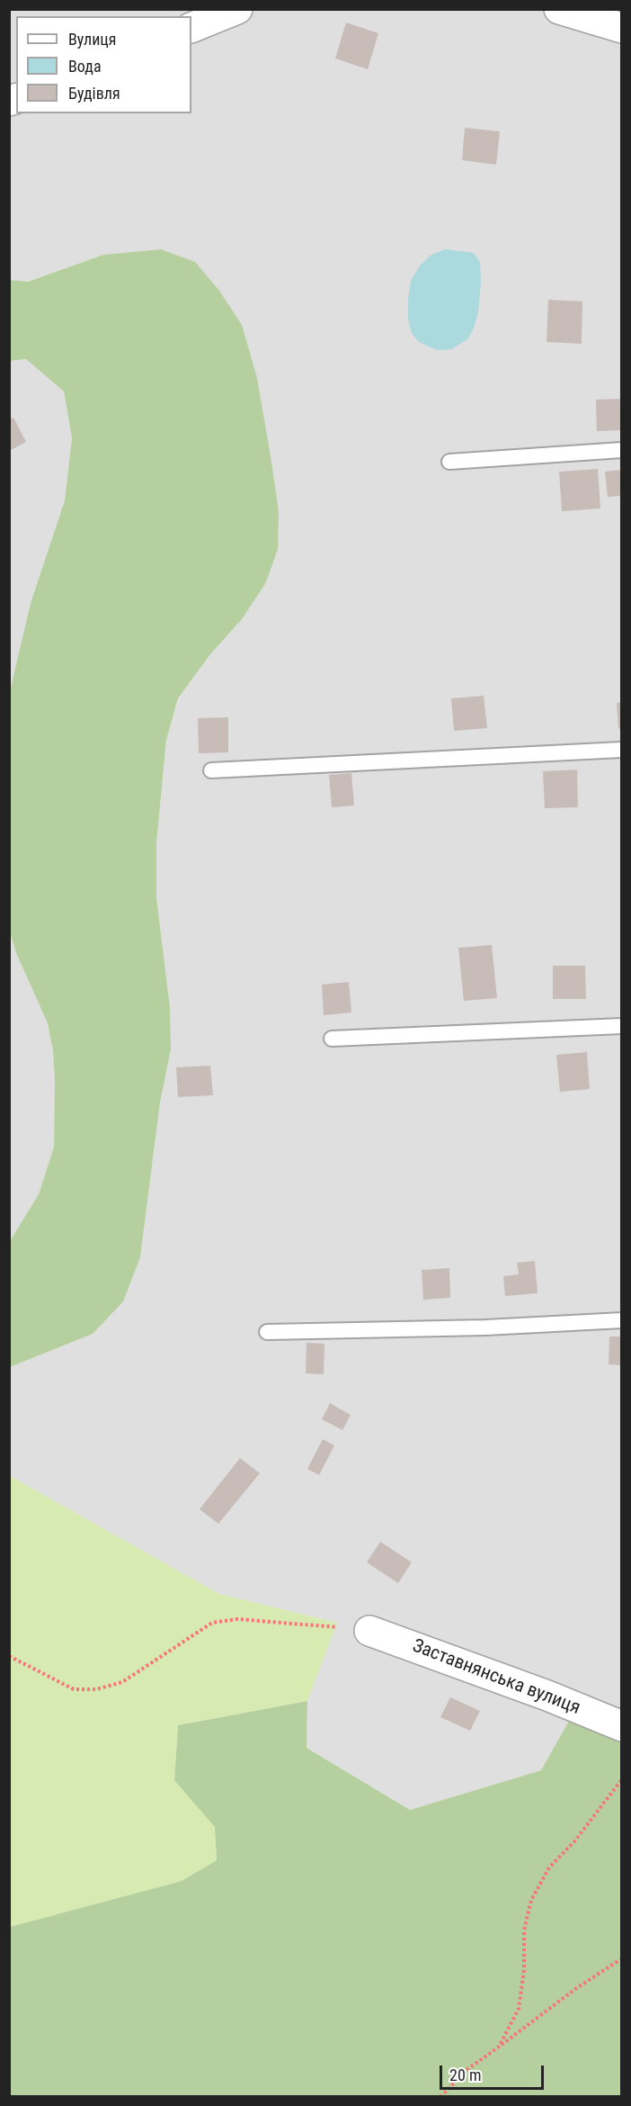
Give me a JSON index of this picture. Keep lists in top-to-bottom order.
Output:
{
  "streets": {
    "street": ["Заставнянська вулиця"]
  },
  "legend": ["Вулиця", "Вода", "Будівля"],
  "scale_bar": "20 m"
}
